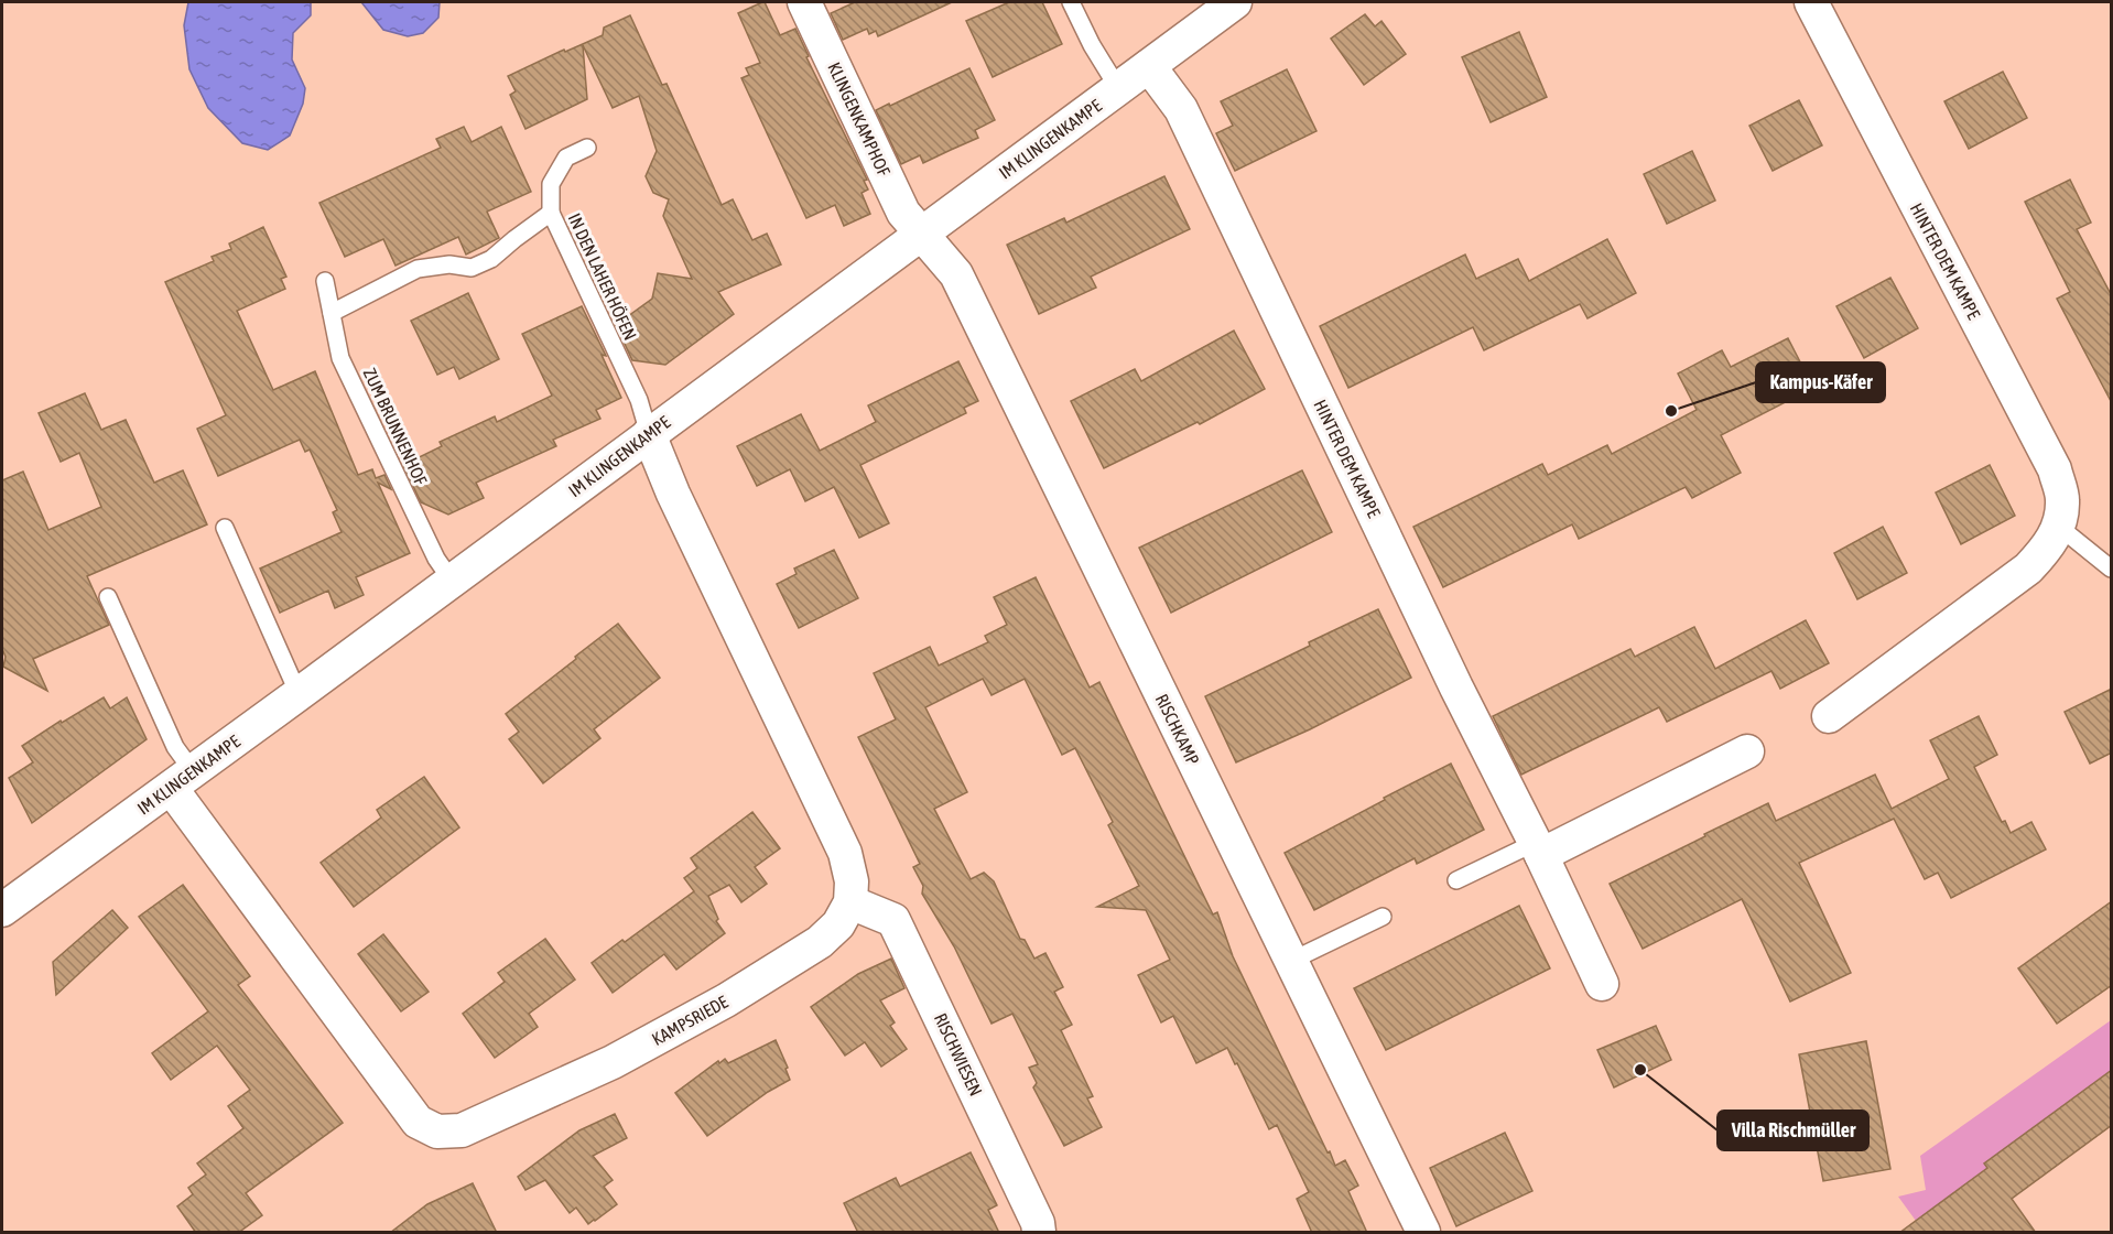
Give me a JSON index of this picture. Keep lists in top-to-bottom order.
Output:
{
  "streets": {
    "street": [
      "KLINGENKAMPHOF",
      "IM KLINGENKAMPE",
      "HINTER DEM KAMPE",
      "RISCHKAMP",
      "KAMPSRIEDE",
      "RISCHWIESEN"
    ],
    "lane": ["IN DEN LAHER HÖFEN", "ZUM BRUNNENHOF"]
  },
  "crossings": [
    ["KLINGENKAMPHOF", "IM KLINGENKAMPE"],
    ["KLINGENKAMPHOF", "RISCHKAMP"],
    ["IM KLINGENKAMPE", "HINTER DEM KAMPE"],
    ["IM KLINGENKAMPE", "IN DEN LAHER HÖFEN"],
    ["IM KLINGENKAMPE", "ZUM BRUNNENHOF"],
    ["IM KLINGENKAMPE", "RISCHKAMP"],
    ["IM KLINGENKAMPE", "KAMPSRIEDE"],
    ["KAMPSRIEDE", "RISCHWIESEN"]
  ],
  "places": ["Kampus-Käfer", "Villa Rischmüller"]
}
